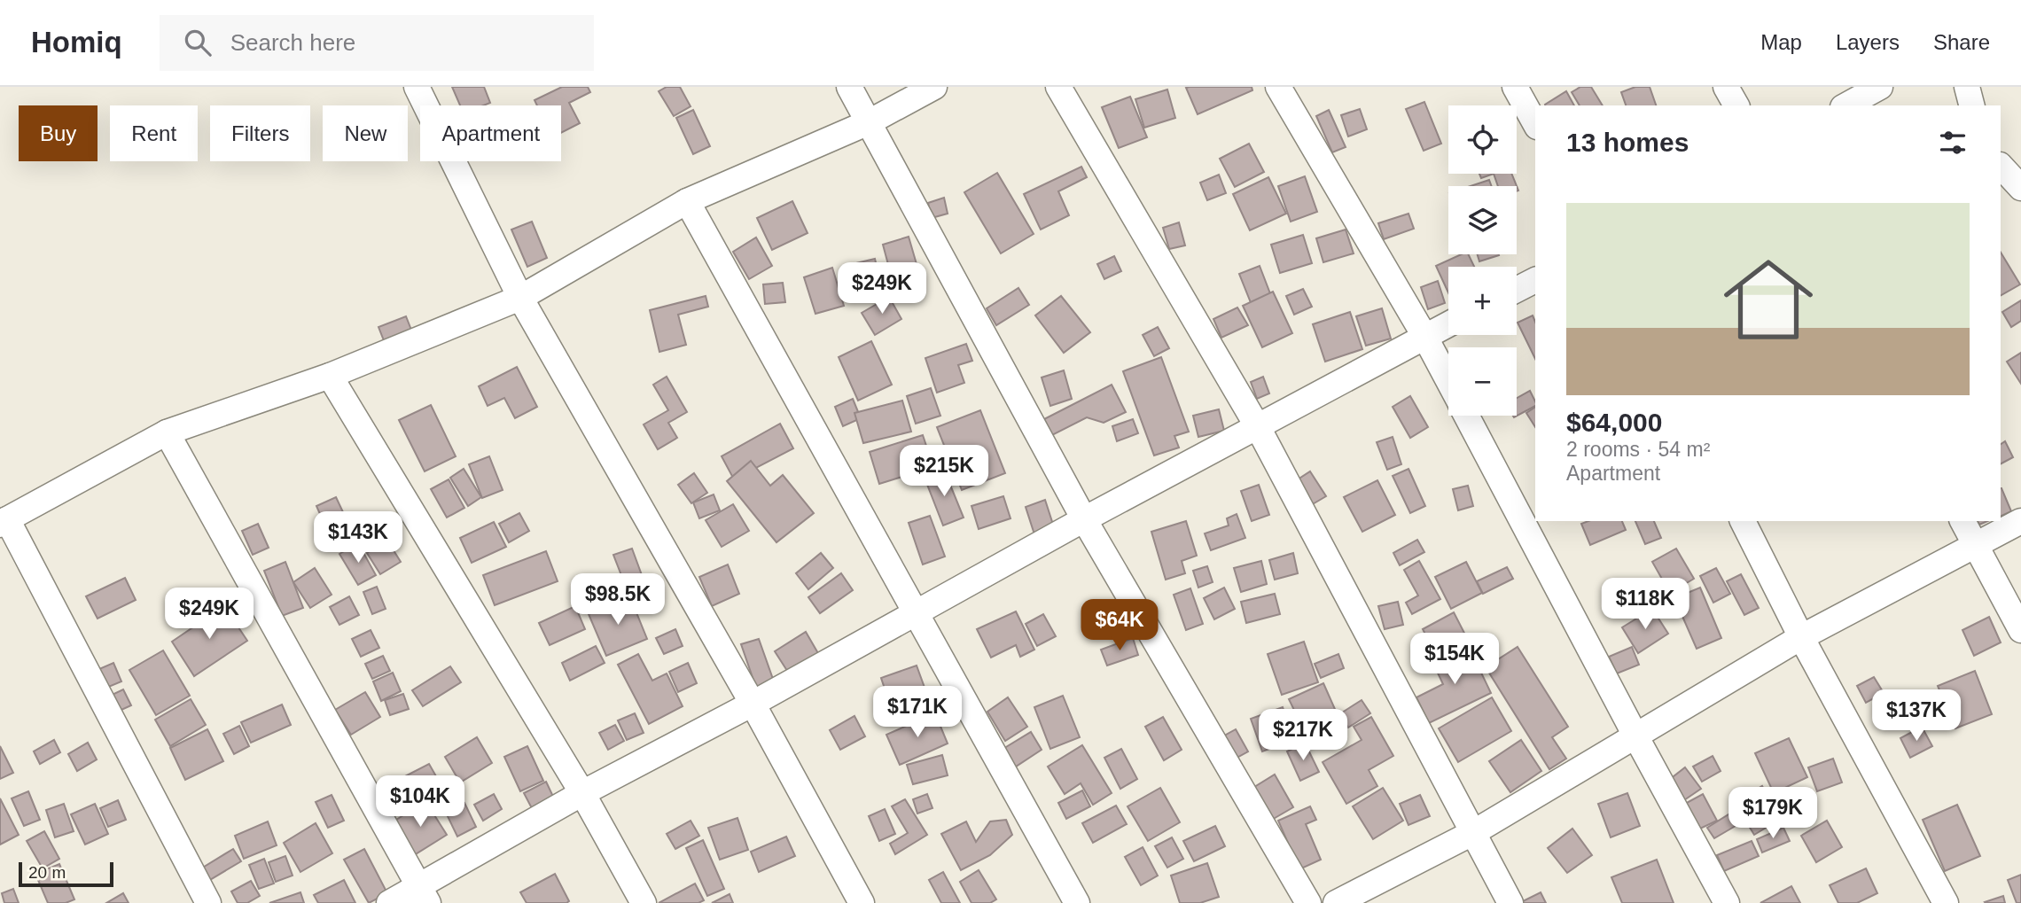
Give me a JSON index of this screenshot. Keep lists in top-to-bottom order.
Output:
{
  "scale_bar": "20 m",
  "page": {
    "header": "Homiq",
    "search": "Search here",
    "nav": ["Map", "Layers", "Share"],
    "map_buttons": ["+", "−"],
    "chip": [
      "Buy",
      "Rent",
      "Filters",
      "New",
      "Apartment"
    ],
    "heading": "13 homes",
    "list": [
      {
        "name": "$64,000",
        "note": "2 rooms · 54 m² · Apartment"
      }
    ],
    "price": [
      "$249K",
      "$215K",
      "$143K",
      "$98.5K",
      "$118K",
      "$249K",
      "$64K",
      "$154K",
      "$171K",
      "$137K",
      "$217K",
      "$104K",
      "$179K"
    ],
    "scale": "20 m"
  }
}
